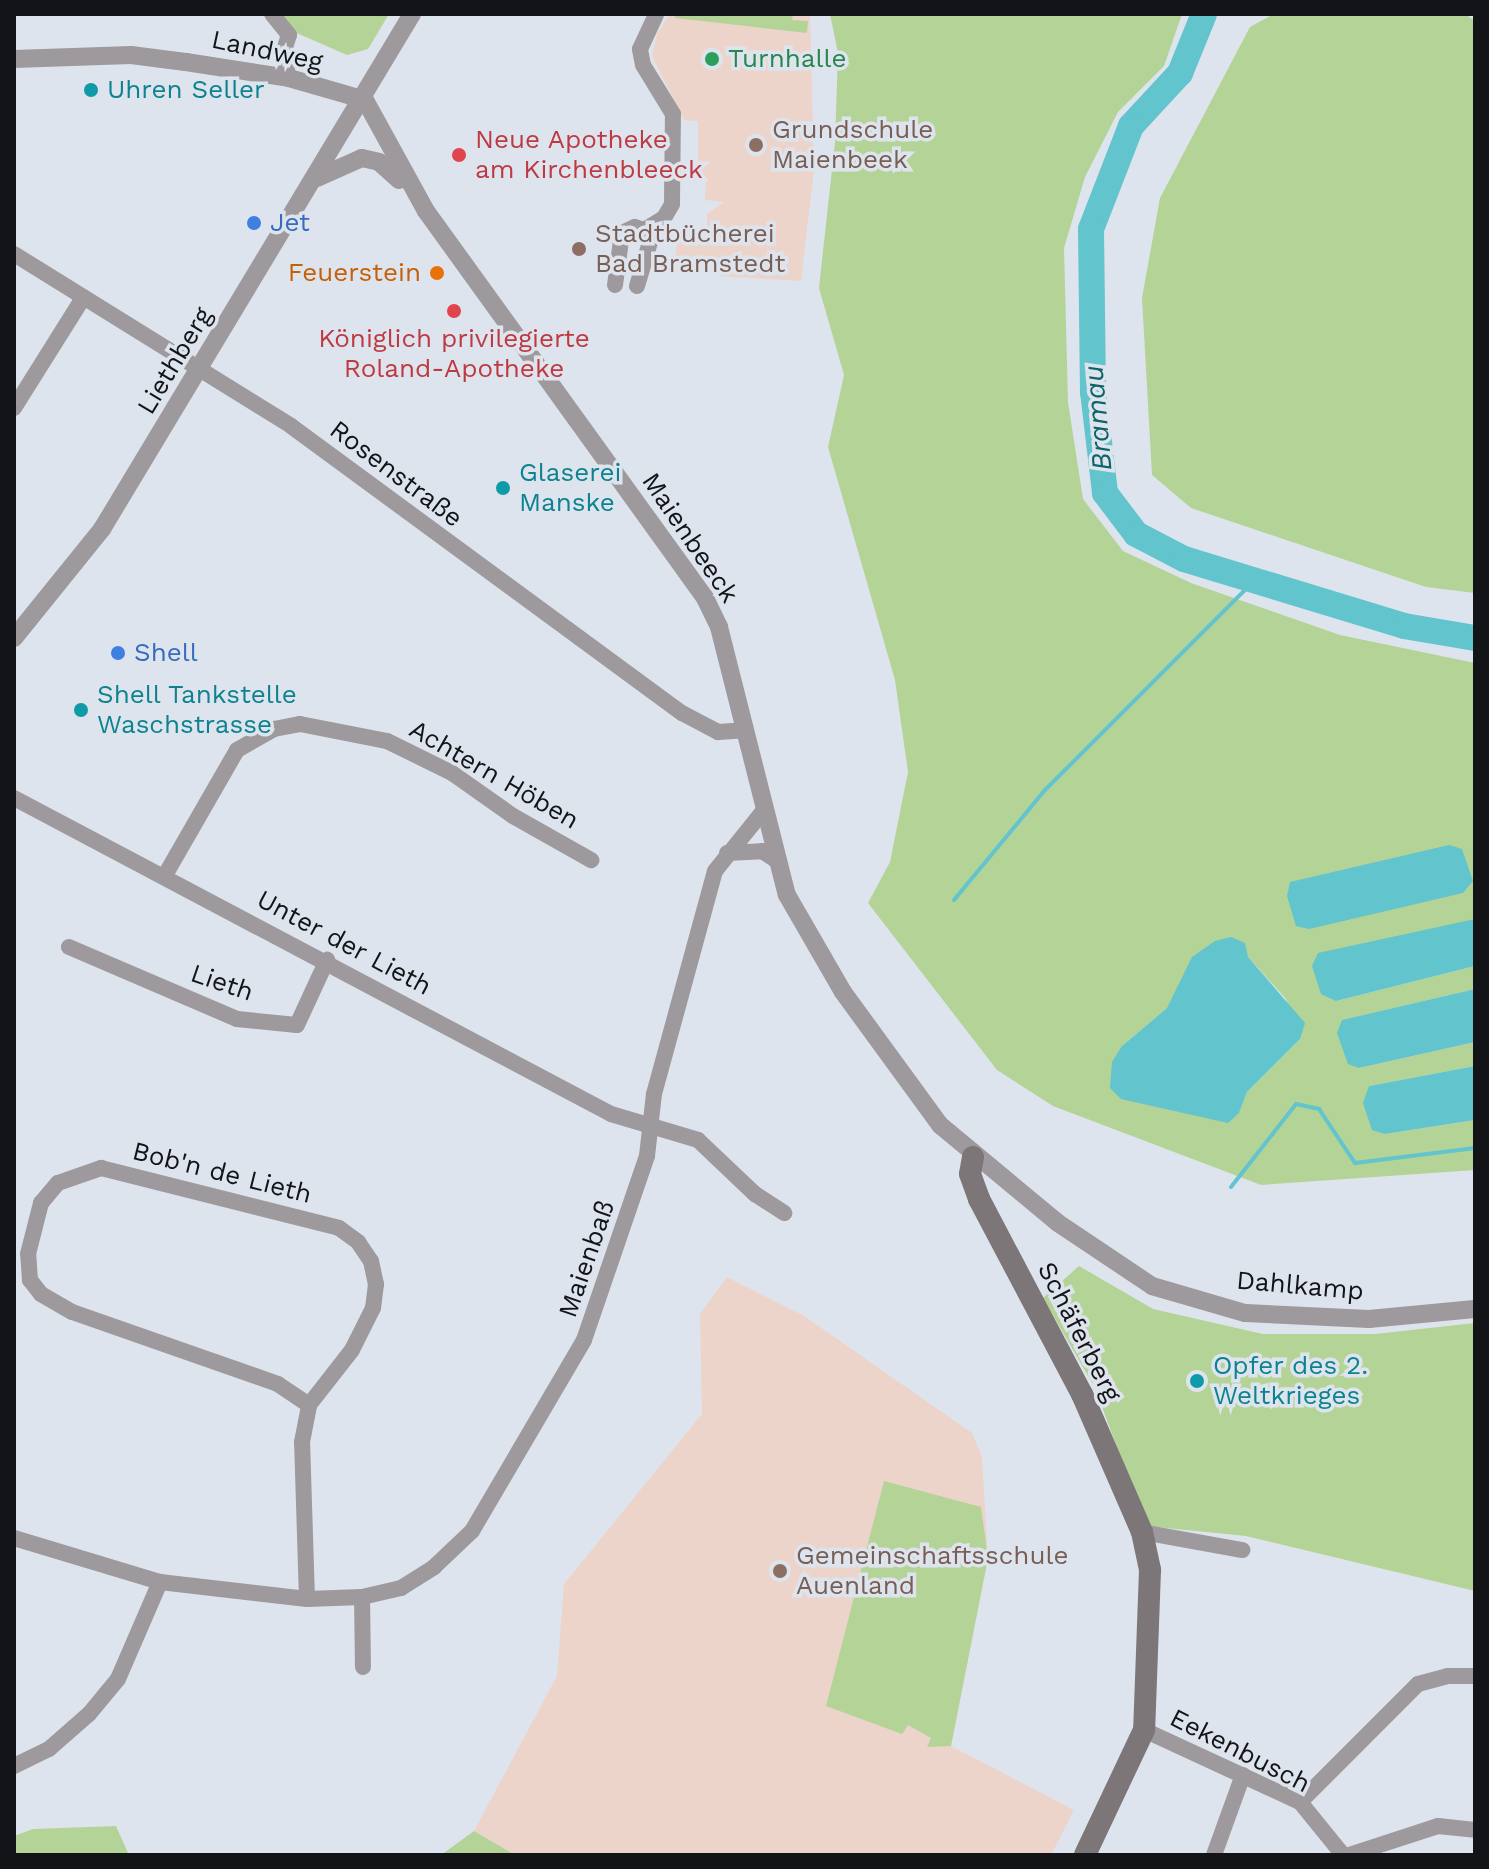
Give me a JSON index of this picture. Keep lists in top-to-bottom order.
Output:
{
  "streets": {
    "main road": ["Schäferberg"],
    "street": [
      "Landweg",
      "Liethberg",
      "Rosenstraße",
      "Maienbeeck",
      "Achtern Höben",
      "Unter der Lieth",
      "Lieth",
      "Bob'n de Lieth",
      "Maienbaß",
      "Dahlkamp",
      "Eekenbusch"
    ]
  },
  "crossings": [
    ["Landweg", "Liethberg"],
    ["Landweg", "Maienbeeck"],
    ["Liethberg", "Rosenstraße"],
    ["Liethberg", "Maienbeeck"],
    ["Rosenstraße", "Maienbeeck"],
    ["Maienbeeck", "Maienbaß"],
    ["Maienbeeck", "Dahlkamp"],
    ["Maienbeeck", "Schäferberg"],
    ["Achtern Höben", "Unter der Lieth"],
    ["Unter der Lieth", "Lieth"],
    ["Unter der Lieth", "Maienbaß"],
    ["Bob'n de Lieth", "Maienbaß"],
    ["Dahlkamp", "Schäferberg"],
    ["Schäferberg", "Eekenbusch"]
  ],
  "water": ["Bramau"],
  "places": [
    "Turnhalle",
    "Uhren Seller",
    "Grundschule Maienbeek",
    "Neue Apotheke am Kirchenbleeck",
    "Jet",
    "Stadtbücherei Bad Bramstedt",
    "Feuerstein",
    "Königlich privilegierte Roland-Apotheke",
    "Glaserei Manske",
    "Shell",
    "Shell Tankstelle Waschstrasse",
    "Opfer des 2. Weltkrieges",
    "Gemeinschaftsschule Auenland"
  ]
}
